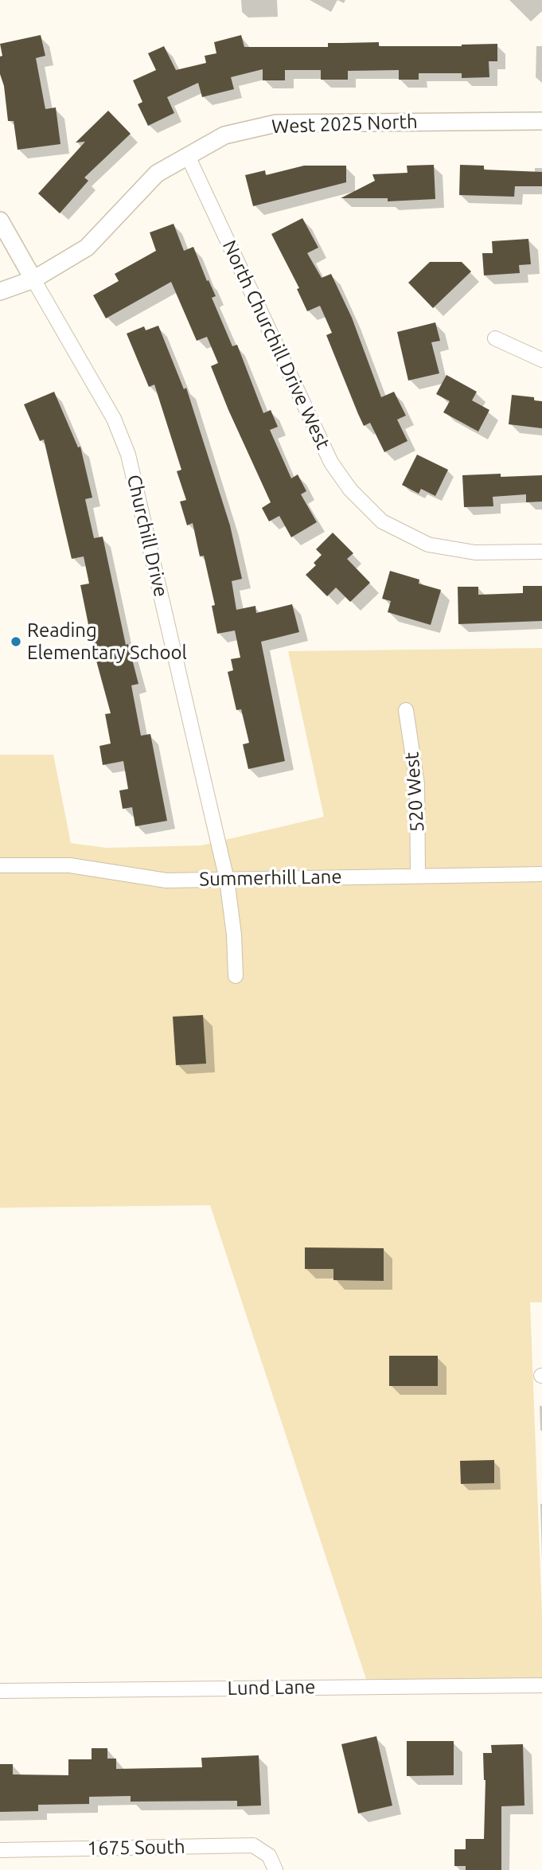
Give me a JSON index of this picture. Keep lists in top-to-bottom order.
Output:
{
  "streets": {
    "street": [
      "West 2025 North",
      "North Churchill Drive West",
      "Churchill Drive",
      "520 West",
      "Summerhill Lane",
      "Lund Lane",
      "1675 South"
    ]
  },
  "crossings": [
    ["West 2025 North", "North Churchill Drive West"],
    ["West 2025 North", "Churchill Drive"],
    ["Churchill Drive", "Summerhill Lane"],
    ["520 West", "Summerhill Lane"]
  ],
  "places": ["Reading Elementary School"]
}
